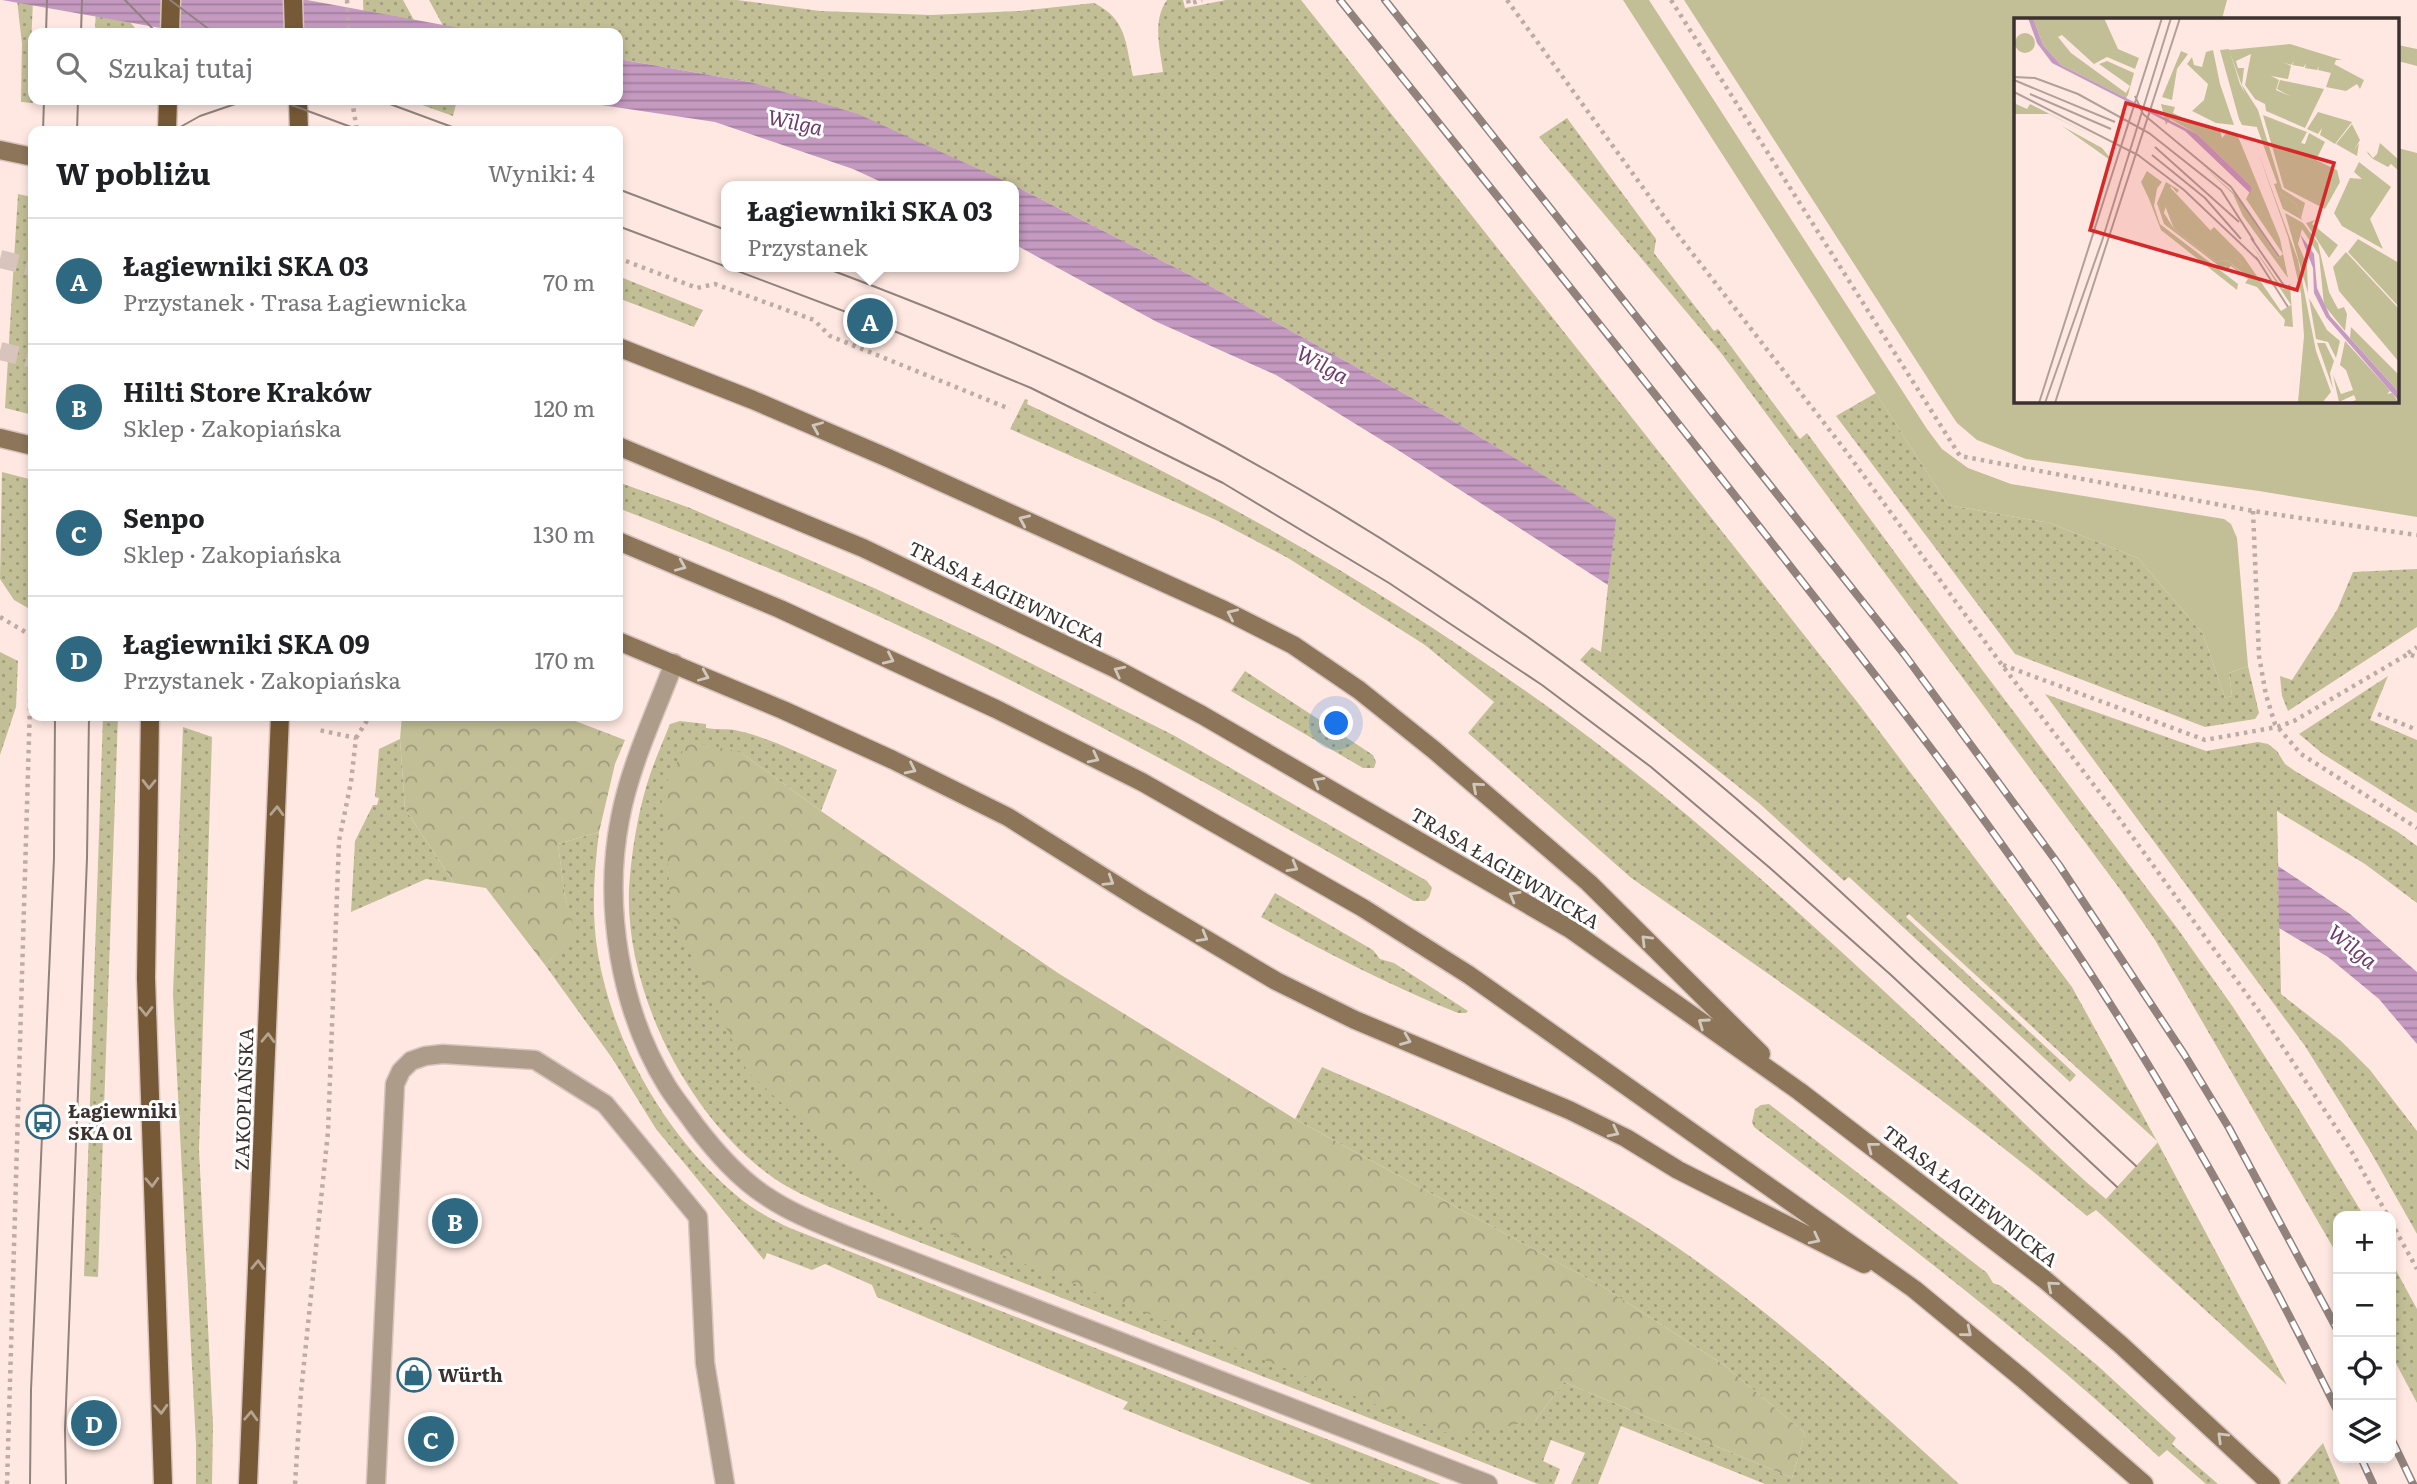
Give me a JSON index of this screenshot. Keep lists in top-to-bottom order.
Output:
{
  "streets": {
    "main road": ["TRASA ŁAGIEWNICKA", "ZAKOPIAŃSKA"]
  },
  "water": ["Wilga"],
  "places": {
    "bus stop": ["Łagiewniki SKA 01"],
    "shop": ["Würth"]
  },
  "page": {
    "search": "Szukaj tutaj",
    "heading": ["W pobliżu", "Wyniki: 4"],
    "popup": ["Łagiewniki SKA 03", "Przystanek"],
    "list": [
      {
        "mark": "A",
        "name": "Łagiewniki SKA 03",
        "note": "Przystanek · Trasa Łagiewnicka",
        "value": "70 m"
      },
      {
        "mark": "B",
        "name": "Hilti Store Kraków",
        "note": "Sklep · Zakopiańska",
        "value": "120 m"
      },
      {
        "mark": "C",
        "name": "Senpo",
        "note": "Sklep · Zakopiańska",
        "value": "130 m"
      },
      {
        "mark": "D",
        "name": "Łagiewniki SKA 09",
        "note": "Przystanek · Zakopiańska",
        "value": "170 m"
      }
    ],
    "pins": [
      "A",
      "B",
      "D",
      "C"
    ],
    "map_buttons": ["+", "−"]
  }
}
